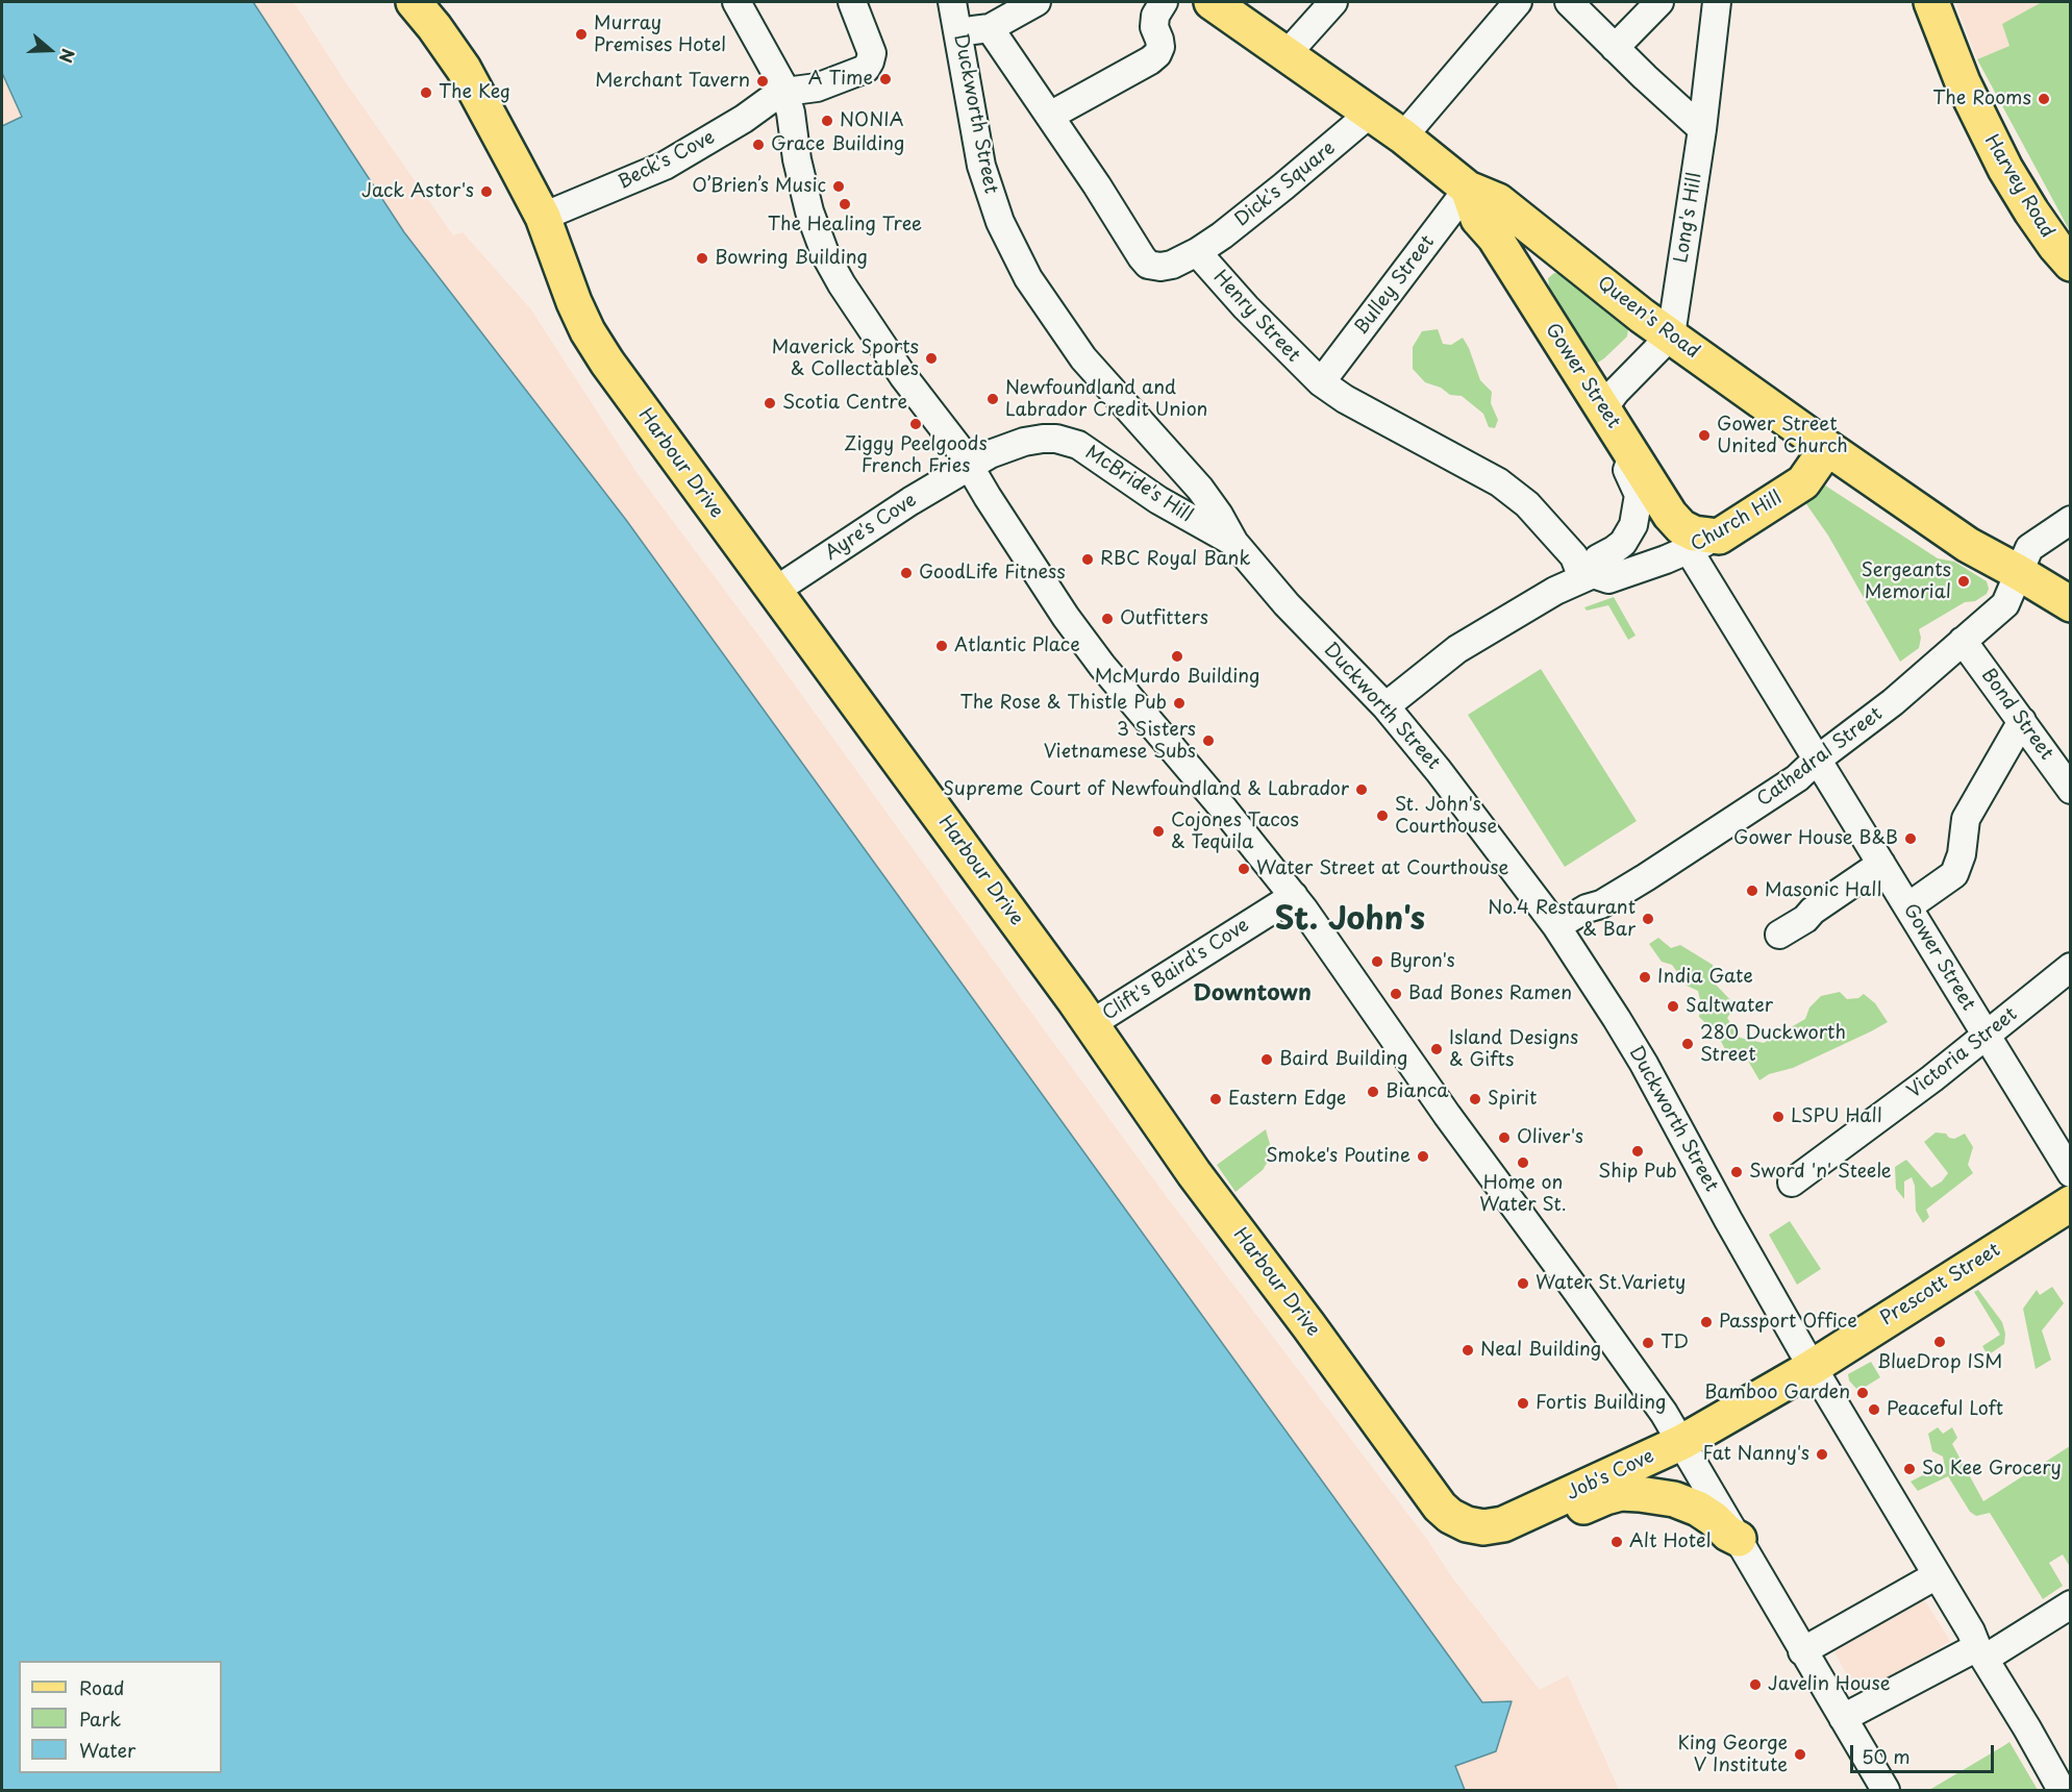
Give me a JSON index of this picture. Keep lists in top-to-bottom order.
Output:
{
  "streets": {
    "main road": [
      "Harvey Road",
      "Queen's Road",
      "Gower Street",
      "Harbour Drive",
      "Church Hill",
      "Prescott Street",
      "Job's Cove"
    ],
    "street": [
      "Duckworth Street",
      "Beck's Cove",
      "Dick's Square",
      "Long's Hill",
      "Bulley Street",
      "Henry Street",
      "McBride's Hill",
      "Ayre's Cove",
      "Bond Street",
      "Cathedral Street",
      "Clift's Baird's Cove",
      "Victoria Street"
    ]
  },
  "crossings": [
    ["Duckworth Street", "McBride's Hill"],
    ["Duckworth Street", "Church Hill"],
    ["Duckworth Street", "Cathedral Street"],
    ["Duckworth Street", "Prescott Street"],
    ["Beck's Cove", "Harbour Drive"],
    ["Dick's Square", "Henry Street"],
    ["Long's Hill", "Queen's Road"],
    ["Bulley Street", "Henry Street"],
    ["Bulley Street", "Queen's Road"],
    ["Bulley Street", "Gower Street"],
    ["Henry Street", "Church Hill"],
    ["Queen's Road", "Gower Street"],
    ["Queen's Road", "Church Hill"],
    ["Queen's Road", "Cathedral Street"],
    ["Gower Street", "Church Hill"],
    ["Gower Street", "Cathedral Street"],
    ["Gower Street", "Victoria Street"],
    ["Harbour Drive", "Ayre's Cove"],
    ["Harbour Drive", "Clift's Baird's Cove"],
    ["Harbour Drive", "Job's Cove"],
    ["McBride's Hill", "Ayre's Cove"],
    ["Bond Street", "Cathedral Street"],
    ["Prescott Street", "Job's Cove"]
  ],
  "districts": ["St. John's", "Downtown"],
  "places": [
    "Murray Premises Hotel",
    "A Time",
    "Merchant Tavern",
    "The Keg",
    "The Rooms",
    "NONIA",
    "Grace Building",
    "O’Brien’s Music",
    "Jack Astor's",
    "The Healing Tree",
    "Bowring Building",
    "Maverick Sports & Collectables",
    "Newfoundland and Labrador Credit Union",
    "Scotia Centre",
    "Ziggy Peelgoods French Fries",
    "Gower Street United Church",
    "RBC Royal Bank",
    "GoodLife Fitness",
    "Sergeants Memorial",
    "Outfitters",
    "Atlantic Place",
    "McMurdo Building",
    "The Rose & Thistle Pub",
    "3 Sisters Vietnamese Subs",
    "Supreme Court of Newfoundland & Labrador",
    "St. John's Courthouse",
    "Cojones Tacos & Tequila",
    "Gower House B&B",
    "Water Street at Courthouse",
    "Masonic Hall",
    "No.4 Restaurant & Bar",
    "Byron's",
    "India Gate",
    "Bad Bones Ramen",
    "Saltwater",
    "280 Duckworth Street",
    "Island Designs & Gifts",
    "Baird Building",
    "Bianca",
    "Eastern Edge",
    "Spirit",
    "LSPU Hall",
    "Oliver's",
    "Ship Pub",
    "Smoke's Poutine",
    "Home on Water St.",
    "Sword 'n' Steele",
    "Water St.Variety",
    "Passport Office",
    "BlueDrop ISM",
    "TD",
    "Neal Building",
    "Bamboo Garden",
    "Fortis Building",
    "Peaceful Loft",
    "Fat Nanny's",
    "So Kee Grocery",
    "Alt Hotel",
    "Javelin House",
    "King George V Institute"
  ],
  "legend": ["Road", "Park", "Water"],
  "scale_bar": "50 m",
  "north": "right"
}
